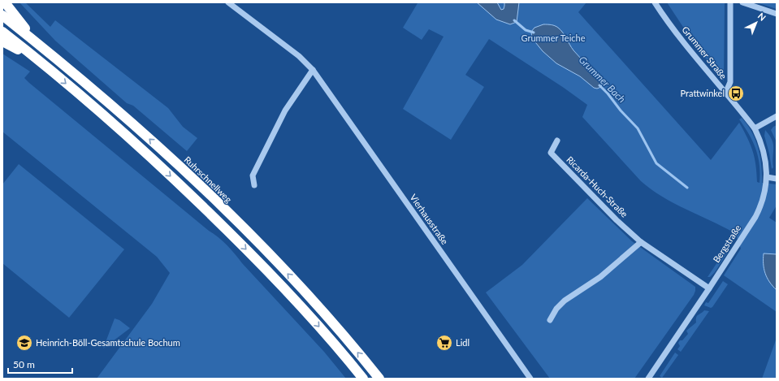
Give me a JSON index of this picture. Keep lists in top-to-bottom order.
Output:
{
  "streets": {
    "highway": ["Ruhrschnellweg"],
    "street": [
      "Grummer Straße",
      "Ricarda-Huch-Straße",
      "Vierhausstraße",
      "Bergstraße"
    ]
  },
  "crossings": [
    ["Grummer Straße", "Bergstraße"],
    ["Ricarda-Huch-Straße", "Bergstraße"]
  ],
  "water": ["Grummer Bach"],
  "parks": ["Grummer Teiche"],
  "places": {
    "bus stop": ["Prattwinkel"],
    "school or university": ["Heinrich-Böll-Gesamtschule Bochum"],
    "supermarket": ["Lidl"]
  },
  "scale_bar": "50 m",
  "north": "top right"
}
